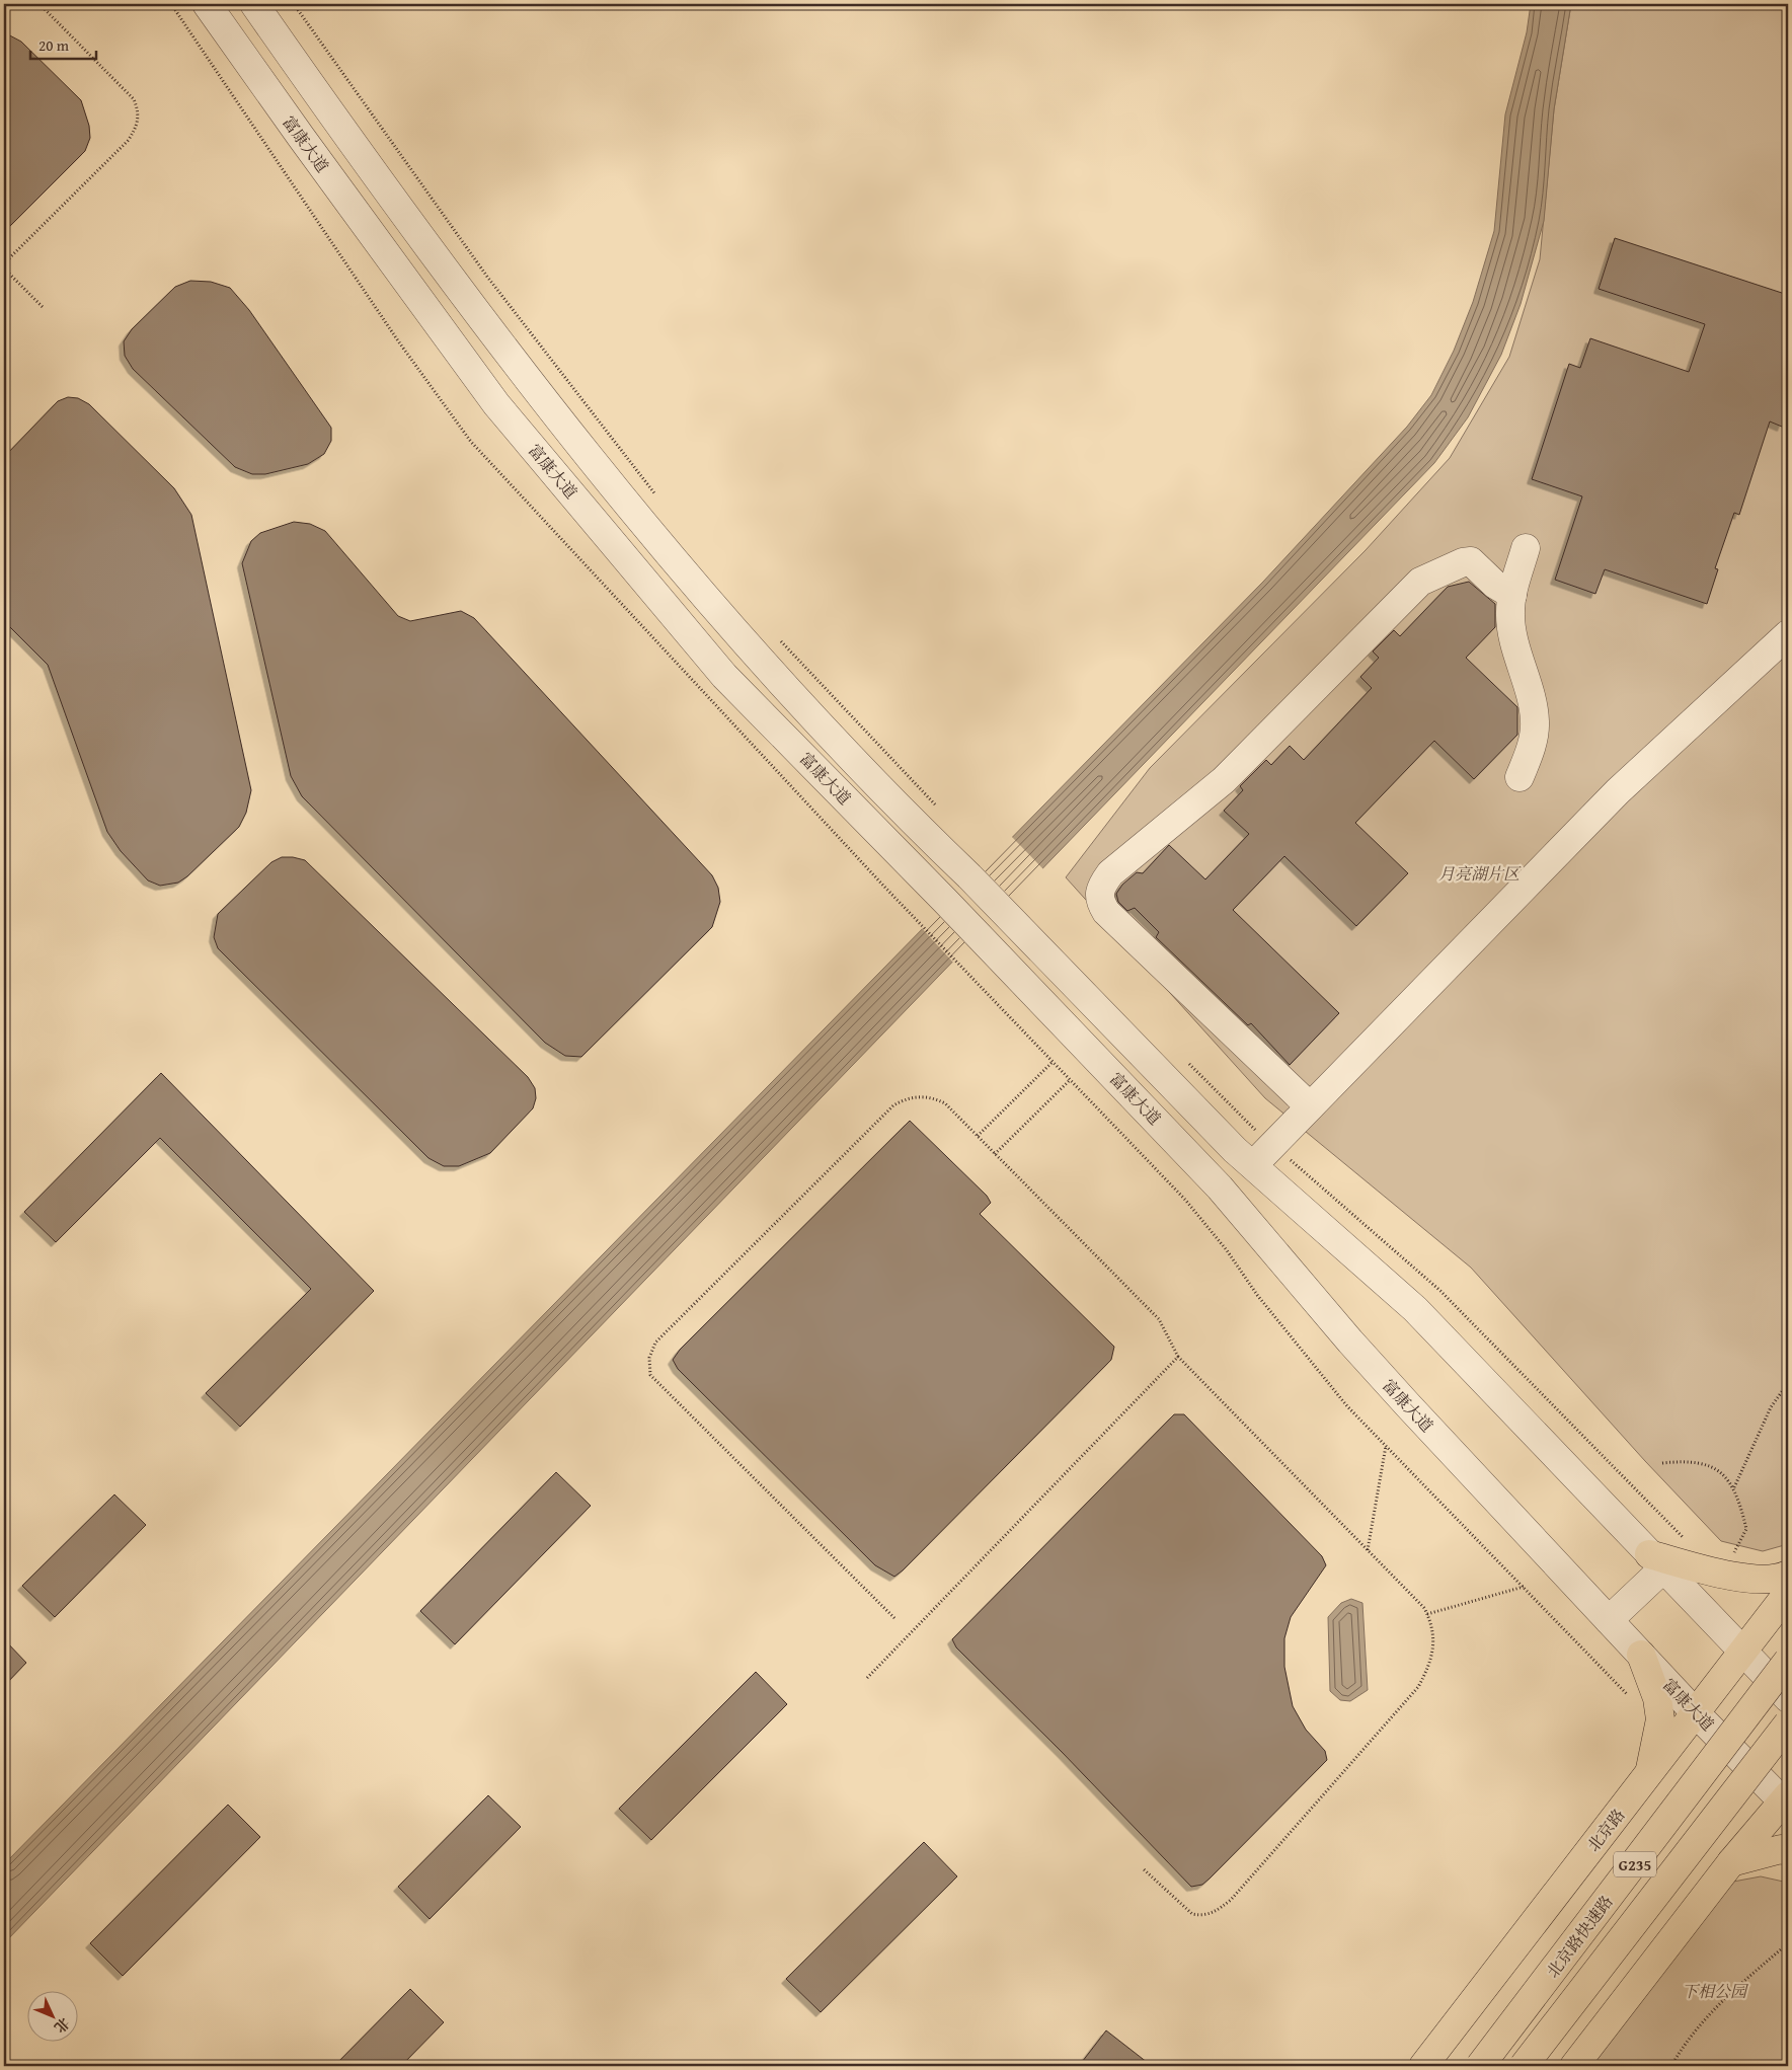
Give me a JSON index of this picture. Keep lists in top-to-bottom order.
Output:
{
  "streets": {
    "main road": ["北京路", "G235", "北京路快速路"],
    "street": ["富康大道"]
  },
  "crossings": [
    ["富康大道", "北京路"]
  ],
  "parks": ["月亮湖片区", "下相公园"],
  "scale_bar": "20 m",
  "north": "bottom right"
}
